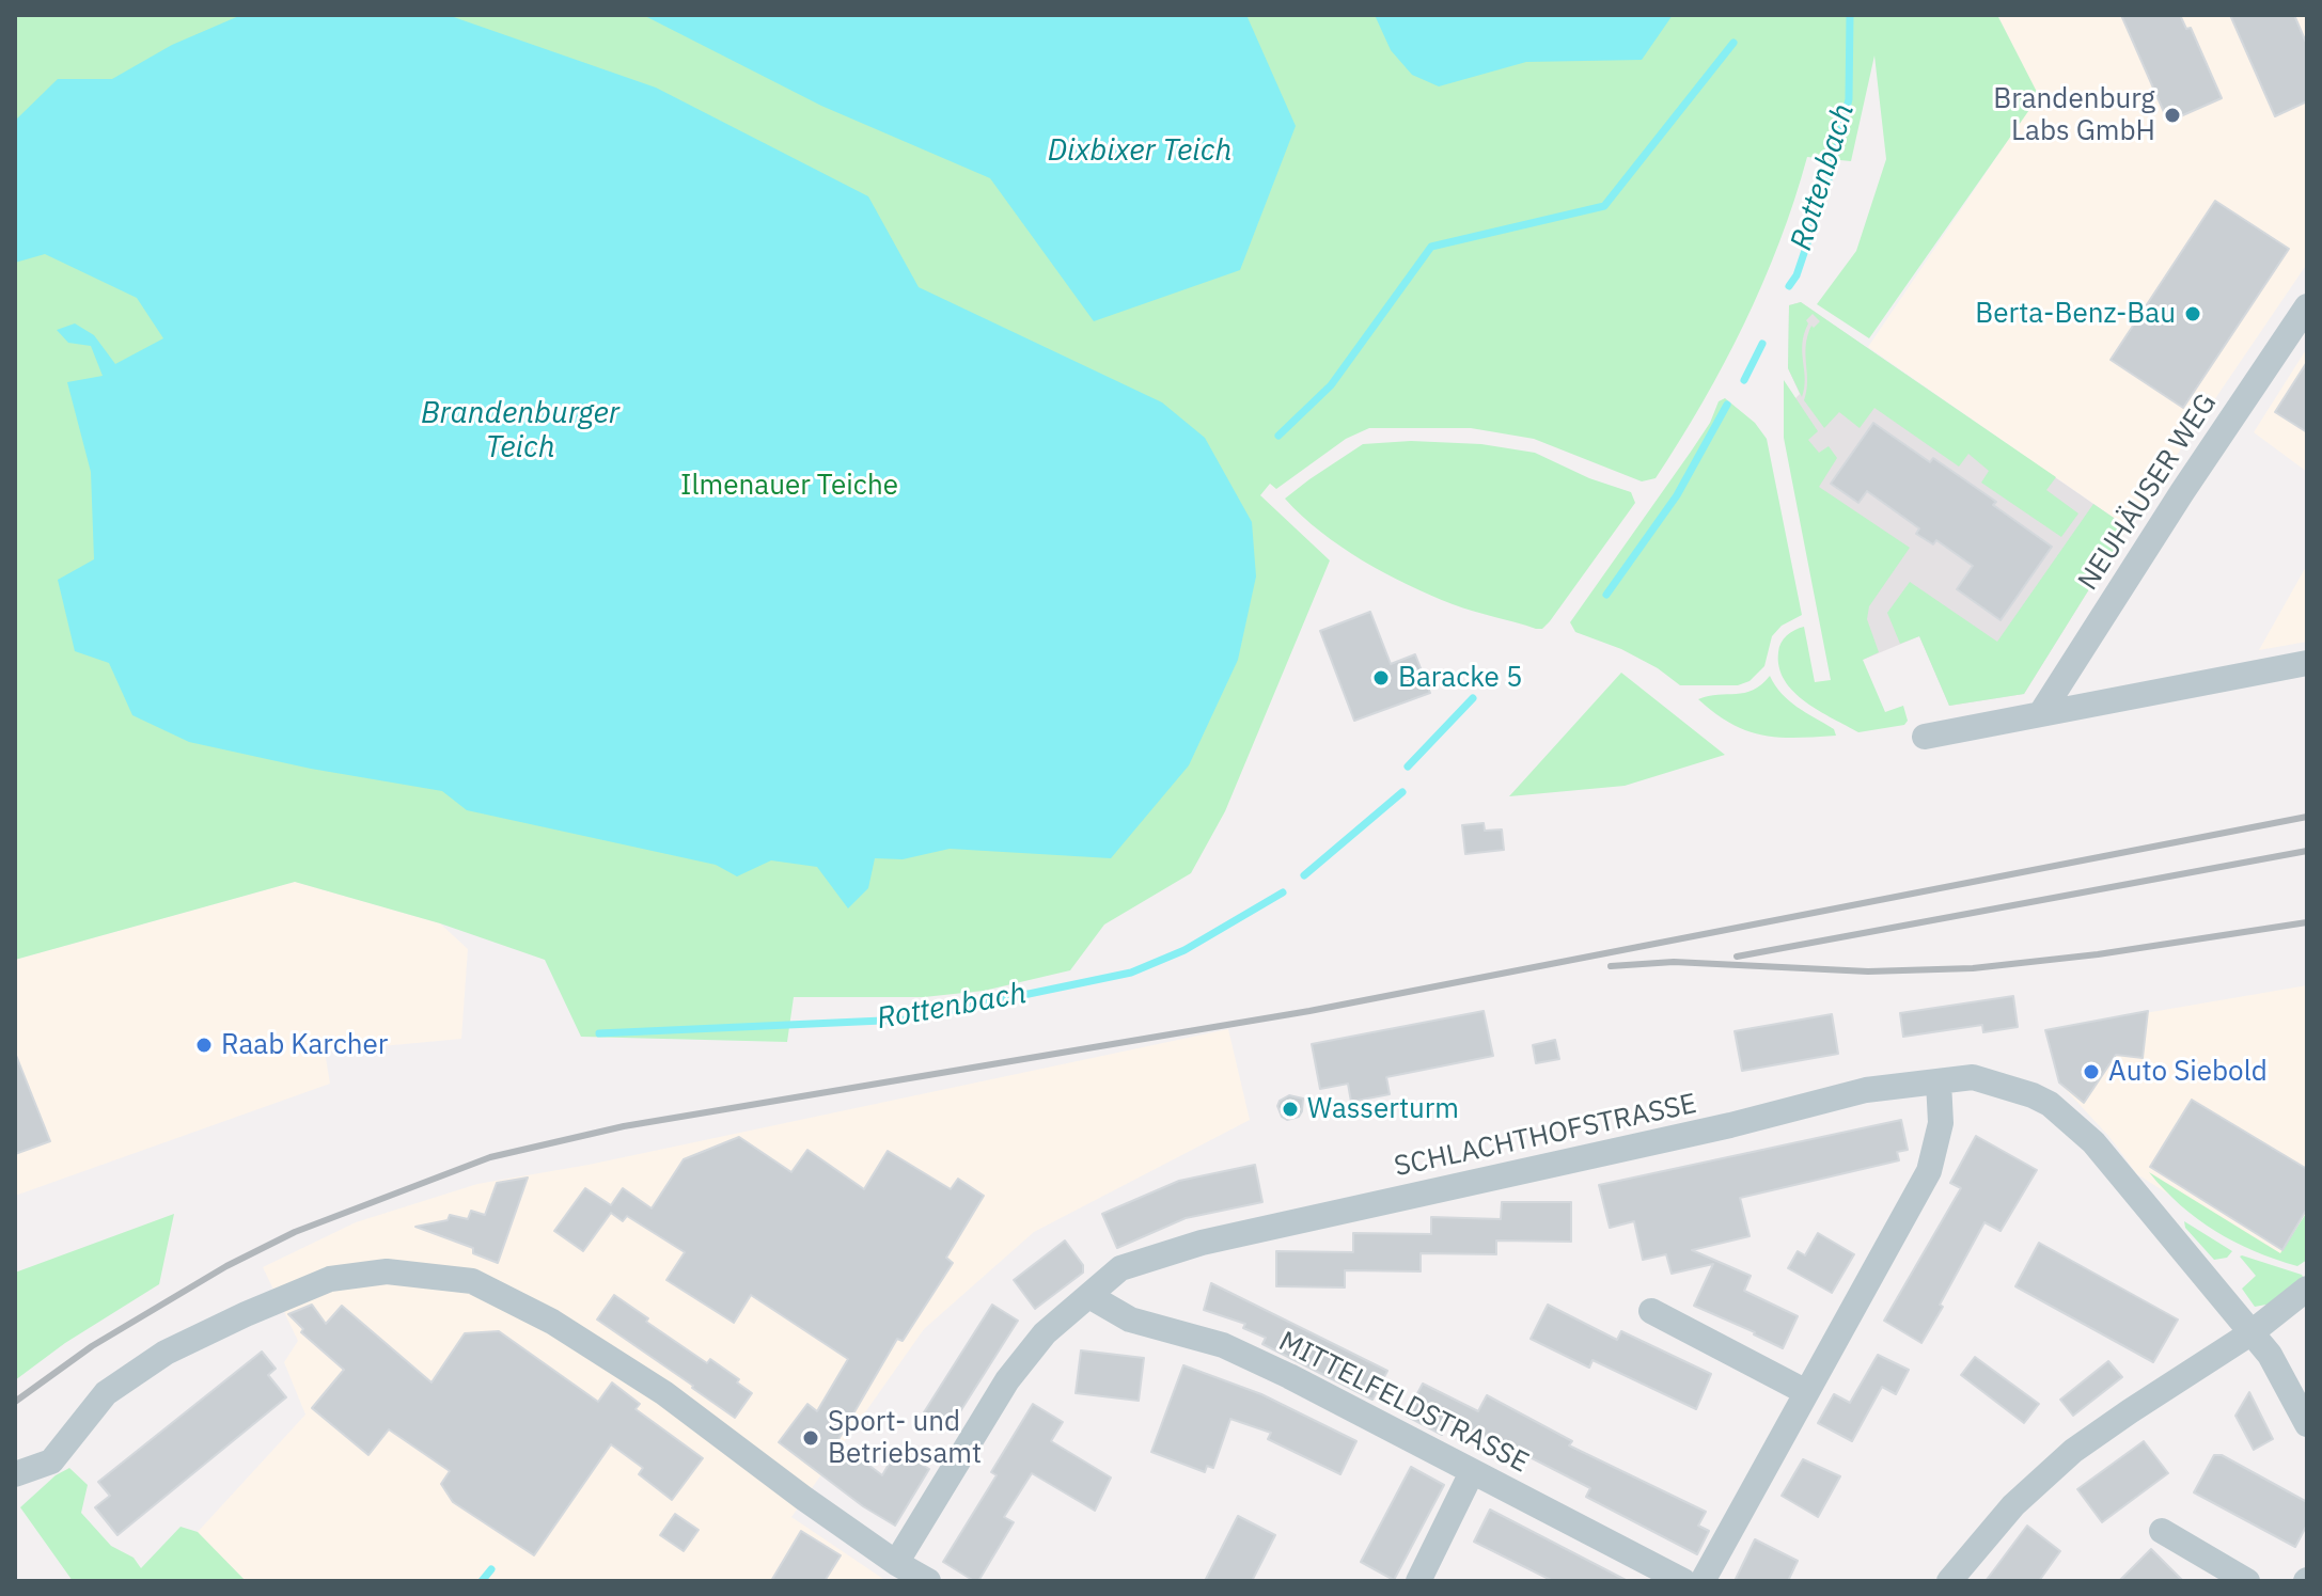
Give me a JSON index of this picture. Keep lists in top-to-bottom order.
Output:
{
  "streets": {
    "street": ["NEUHÄUSER WEG", "SCHLACHTHOFSTRASSE", "MITTELFELDSTRASSE"]
  },
  "crossings": [
    ["SCHLACHTHOFSTRASSE", "MITTELFELDSTRASSE"]
  ],
  "water": ["Dixbixer Teich", "Rottenbach", "Brandenburger Teich"],
  "parks": ["Ilmenauer Teiche"],
  "places": [
    "Brandenburg Labs GmbH",
    "Berta-Benz-Bau",
    "Baracke 5",
    "Raab Karcher",
    "Auto Siebold",
    "Wasserturm",
    "Sport- und Betriebsamt"
  ]
}
